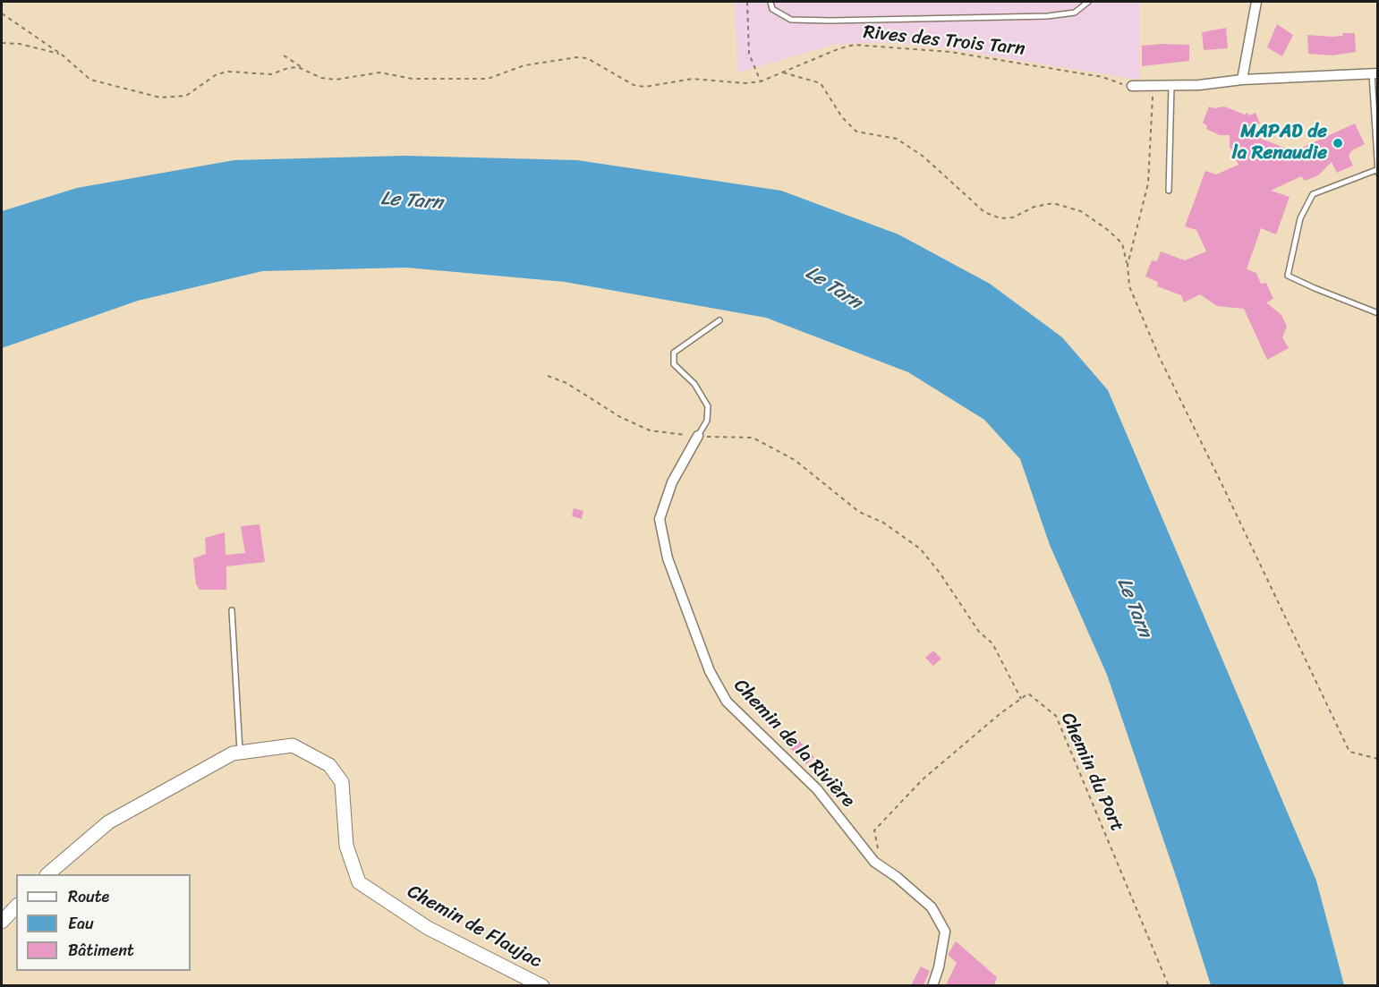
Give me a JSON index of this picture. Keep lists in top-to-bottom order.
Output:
{
  "streets": {
    "street": ["Chemin de la Rivière", "Chemin de Flaujac"],
    "path": ["Rives des Trois Tarn", "Chemin du Port"]
  },
  "water": ["Le Tarn"],
  "places": ["MAPAD de la Renaudie"],
  "legend": ["Route", "Eau", "Bâtiment"]
}
